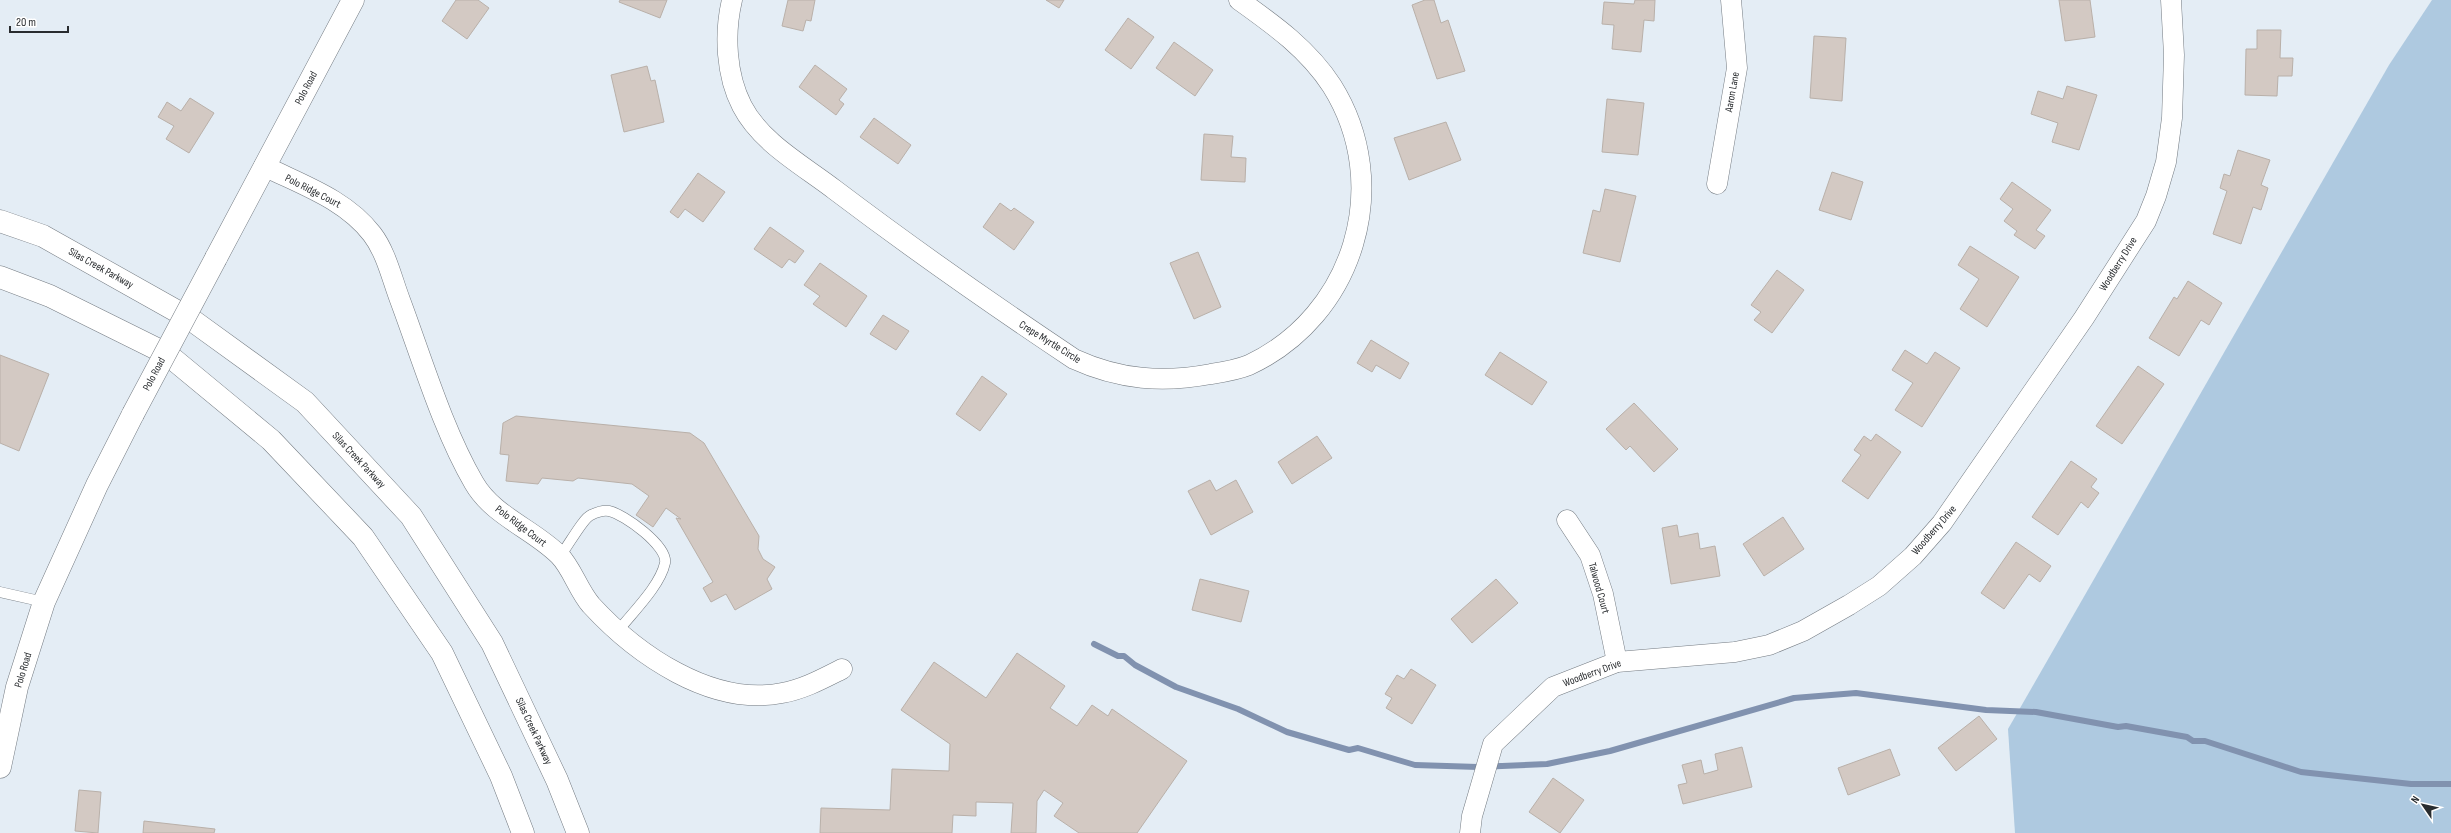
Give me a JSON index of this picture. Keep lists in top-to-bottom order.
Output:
{
  "streets": {
    "main road": ["Polo Road", "Silas Creek Parkway"],
    "street": [
      "Aaron Lane",
      "Polo Ridge Court",
      "Woodberry Drive",
      "Crepe Myrtle Circle",
      "Talwood Court"
    ]
  },
  "crossings": [
    ["Polo Road", "Polo Ridge Court"],
    ["Woodberry Drive", "Talwood Court"]
  ],
  "scale_bar": "20 m",
  "north": "top left"
}
